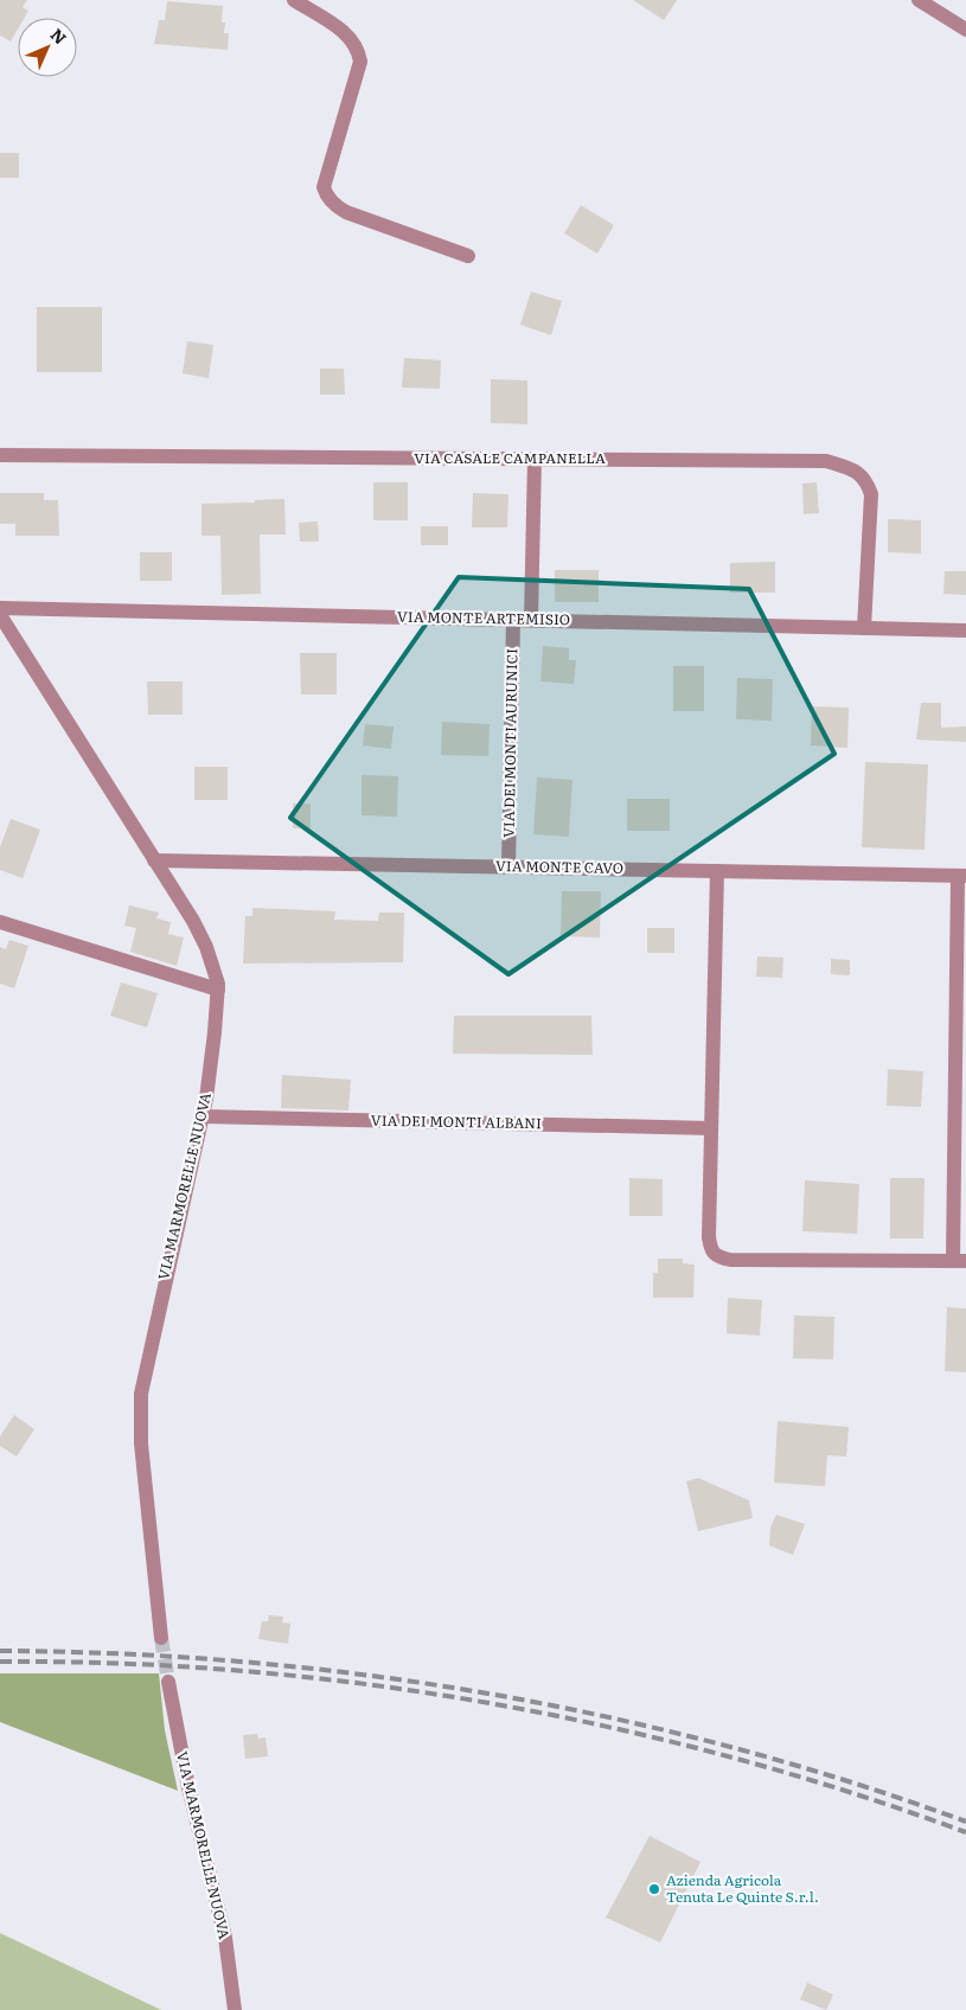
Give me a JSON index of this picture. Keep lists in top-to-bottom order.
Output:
{
  "streets": {
    "street": [
      "VIA CASALE CAMPANELLA",
      "VIA MONTE ARTEMISIO",
      "VIA DEI MONTI AURUNICI",
      "VIA MONTE CAVO",
      "VIA DEI MONTI ALBANI",
      "VIA MARMORELLE NUOVA"
    ]
  },
  "crossings": [
    ["VIA CASALE CAMPANELLA", "VIA MONTE ARTEMISIO"],
    ["VIA MONTE ARTEMISIO", "VIA DEI MONTI AURUNICI"],
    ["VIA DEI MONTI AURUNICI", "VIA MONTE CAVO"],
    ["VIA MONTE CAVO", "VIA MARMORELLE NUOVA"],
    ["VIA DEI MONTI ALBANI", "VIA MARMORELLE NUOVA"]
  ],
  "places": ["Azienda Agricola Tenuta Le Quinte S.r.l."],
  "north": "top right"
}
